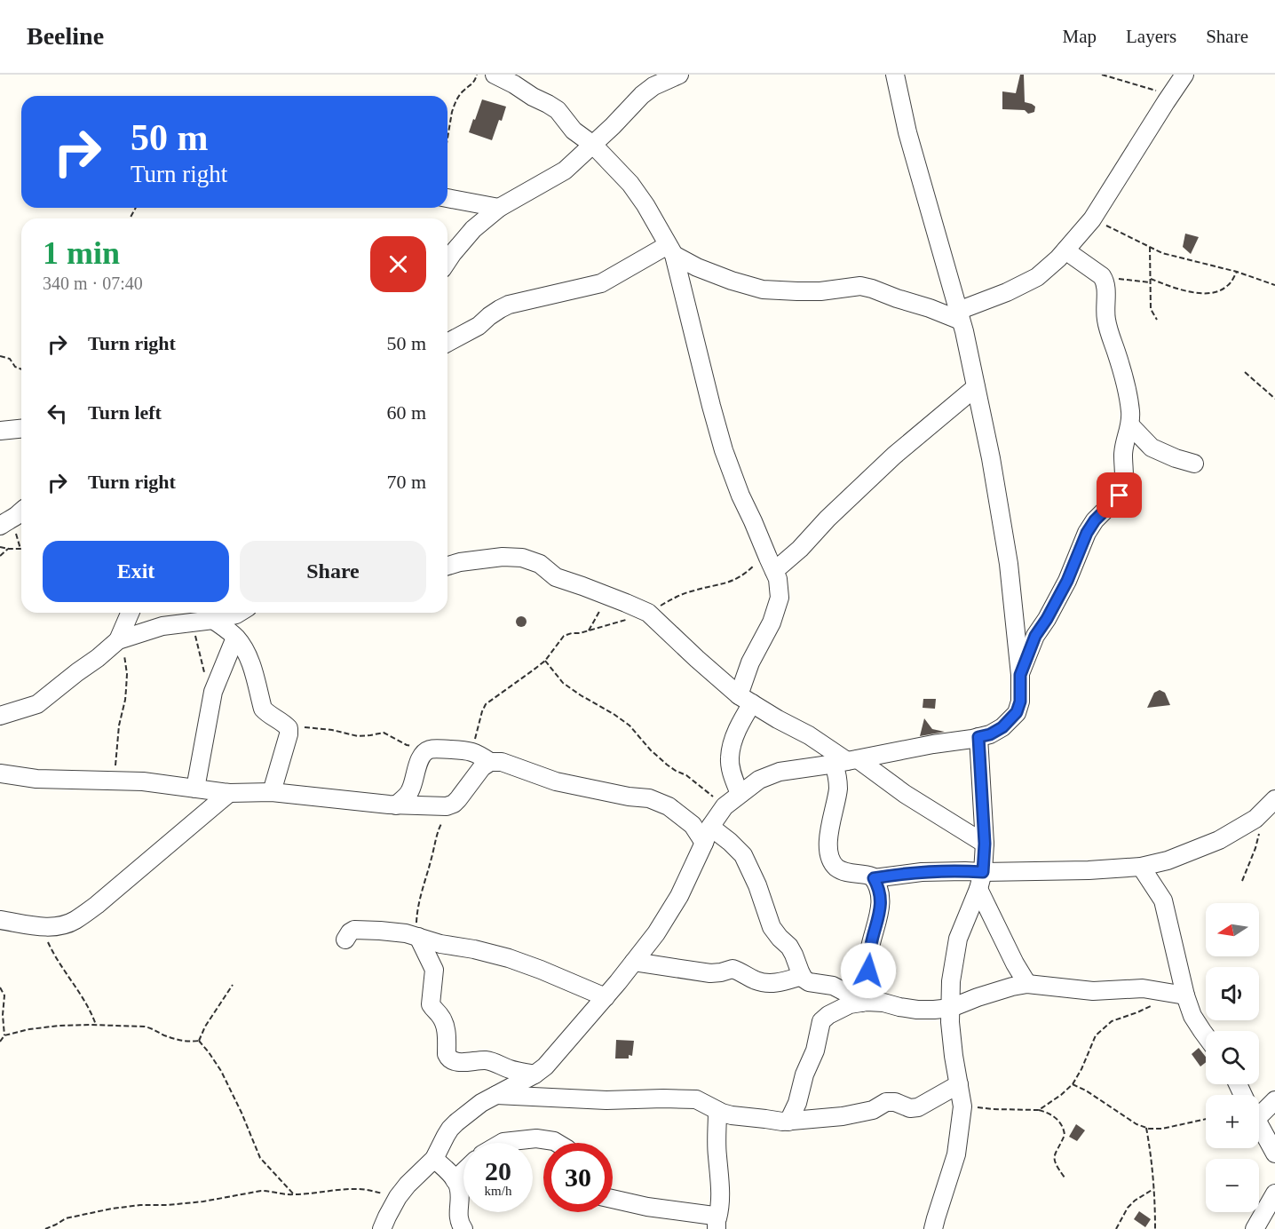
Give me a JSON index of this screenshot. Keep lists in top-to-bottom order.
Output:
{
  "north": "left",
  "page": {
    "header": "Beeline",
    "nav": ["Map", "Layers", "Share"],
    "turn": ["50 m", "Turn right"],
    "heading": ["1 min", "340 m · 07:40"],
    "list": [
      {
        "name": "Turn right",
        "value": "50 m"
      },
      {
        "name": "Turn left",
        "value": "60 m"
      },
      {
        "name": "Turn right",
        "value": "70 m"
      }
    ],
    "buttons": ["Exit", "Share"],
    "map_buttons": ["+", "−"],
    "speed": "20 km/h",
    "limit": "30"
  }
}
